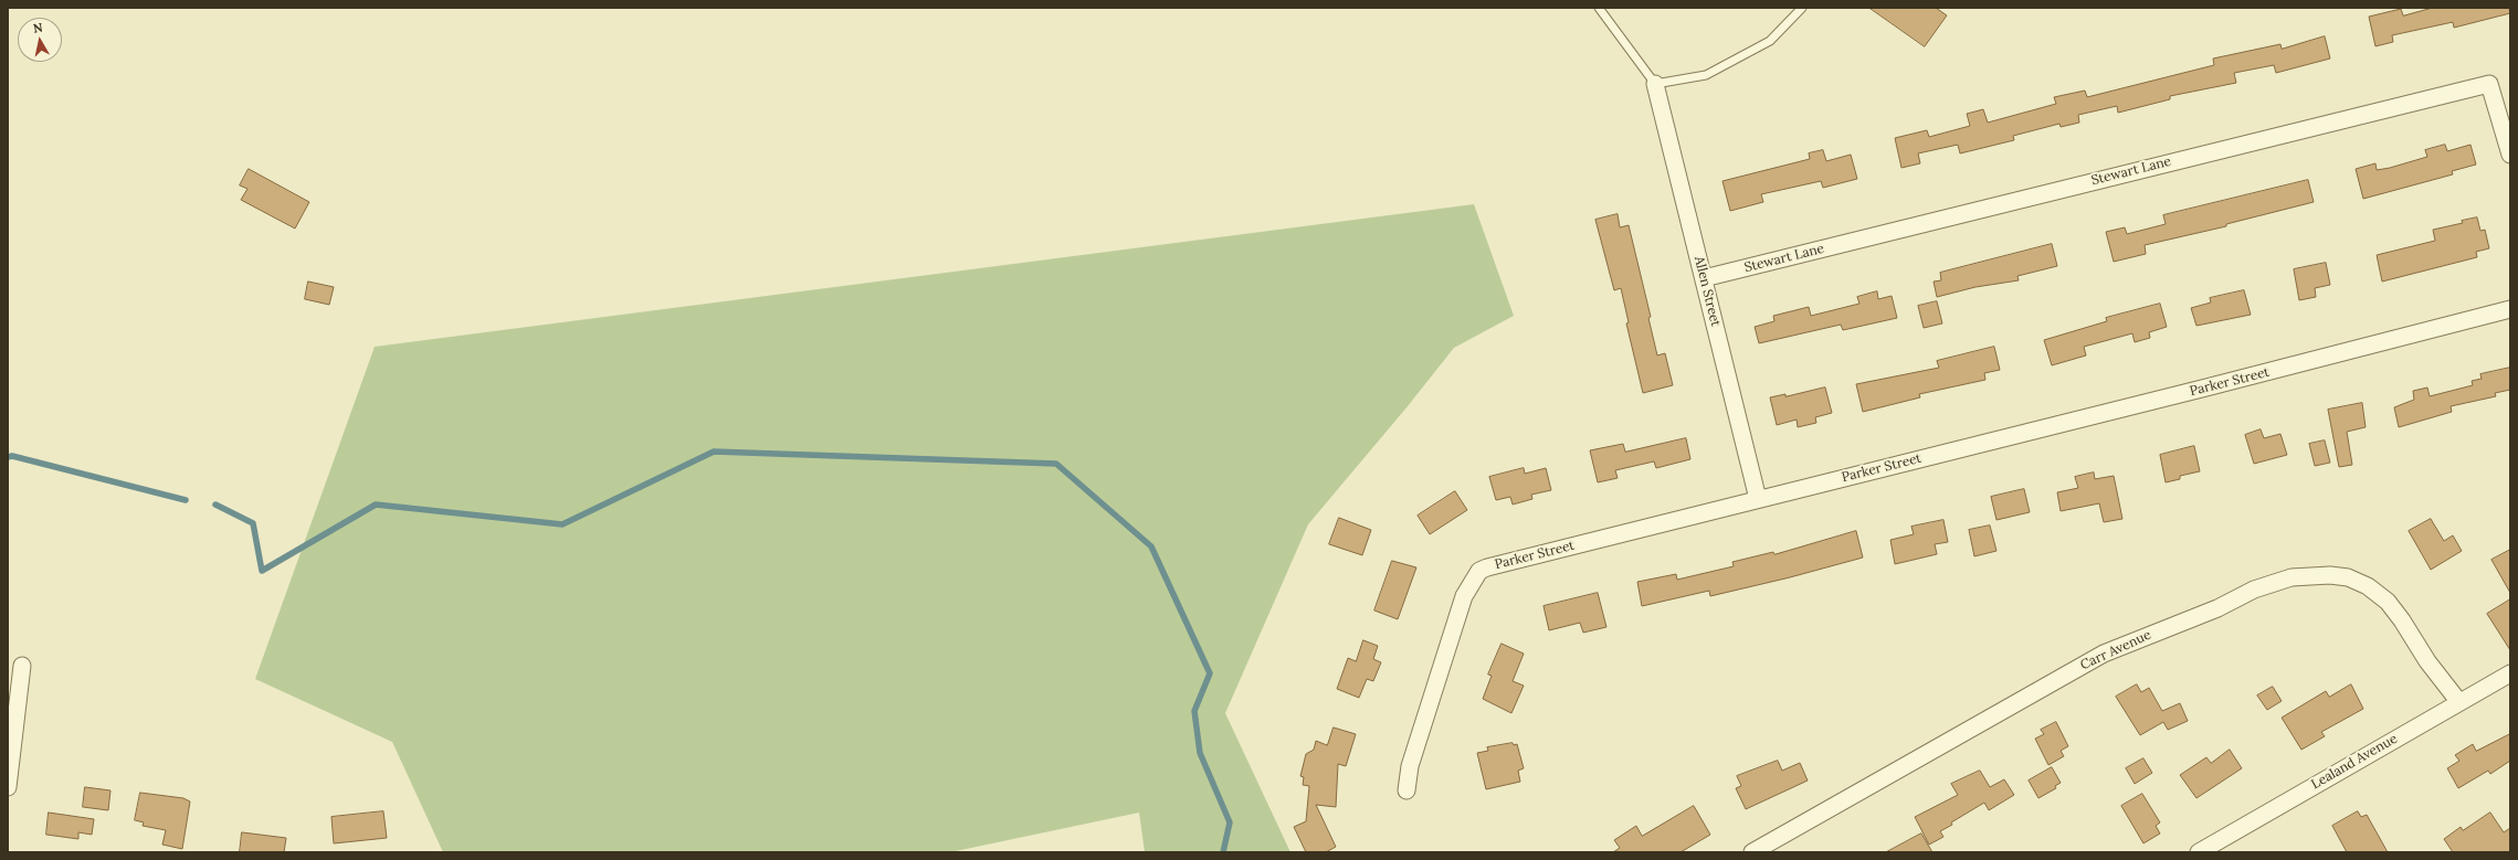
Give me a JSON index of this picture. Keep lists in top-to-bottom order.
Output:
{
  "streets": {
    "street": [
      "Stewart Lane",
      "Allen Street",
      "Parker Street",
      "Carr Avenue",
      "Lealand Avenue"
    ]
  },
  "crossings": [
    ["Stewart Lane", "Allen Street"],
    ["Allen Street", "Parker Street"],
    ["Carr Avenue", "Lealand Avenue"]
  ],
  "north": "top"
}
